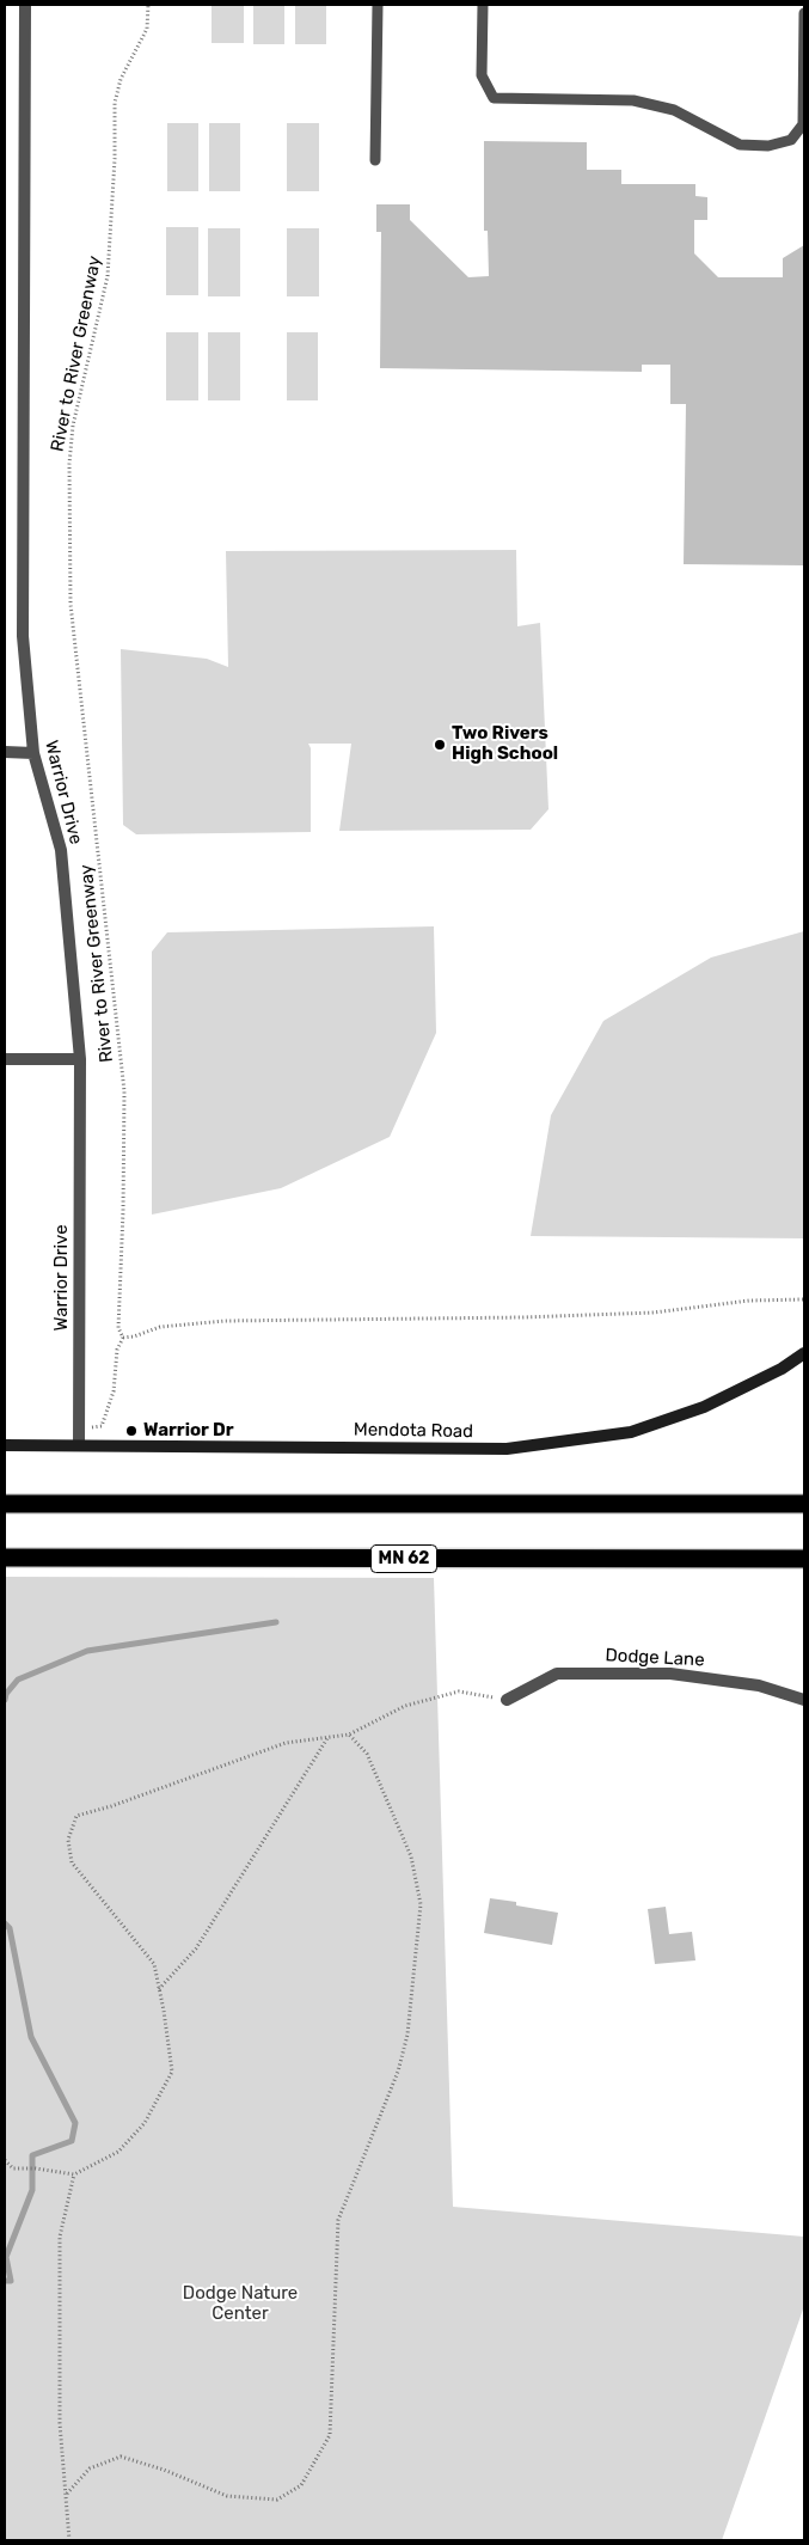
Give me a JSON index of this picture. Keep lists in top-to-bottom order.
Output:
{
  "streets": {
    "highway": ["MN 62"],
    "street": ["Warrior Drive", "Mendota Road", "Dodge Lane"],
    "path": ["River to River Greenway"]
  },
  "crossings": [
    ["Warrior Drive", "Mendota Road"]
  ],
  "parks": ["Dodge Nature Center"],
  "places": ["Two Rivers High School", "Warrior Dr"]
}
